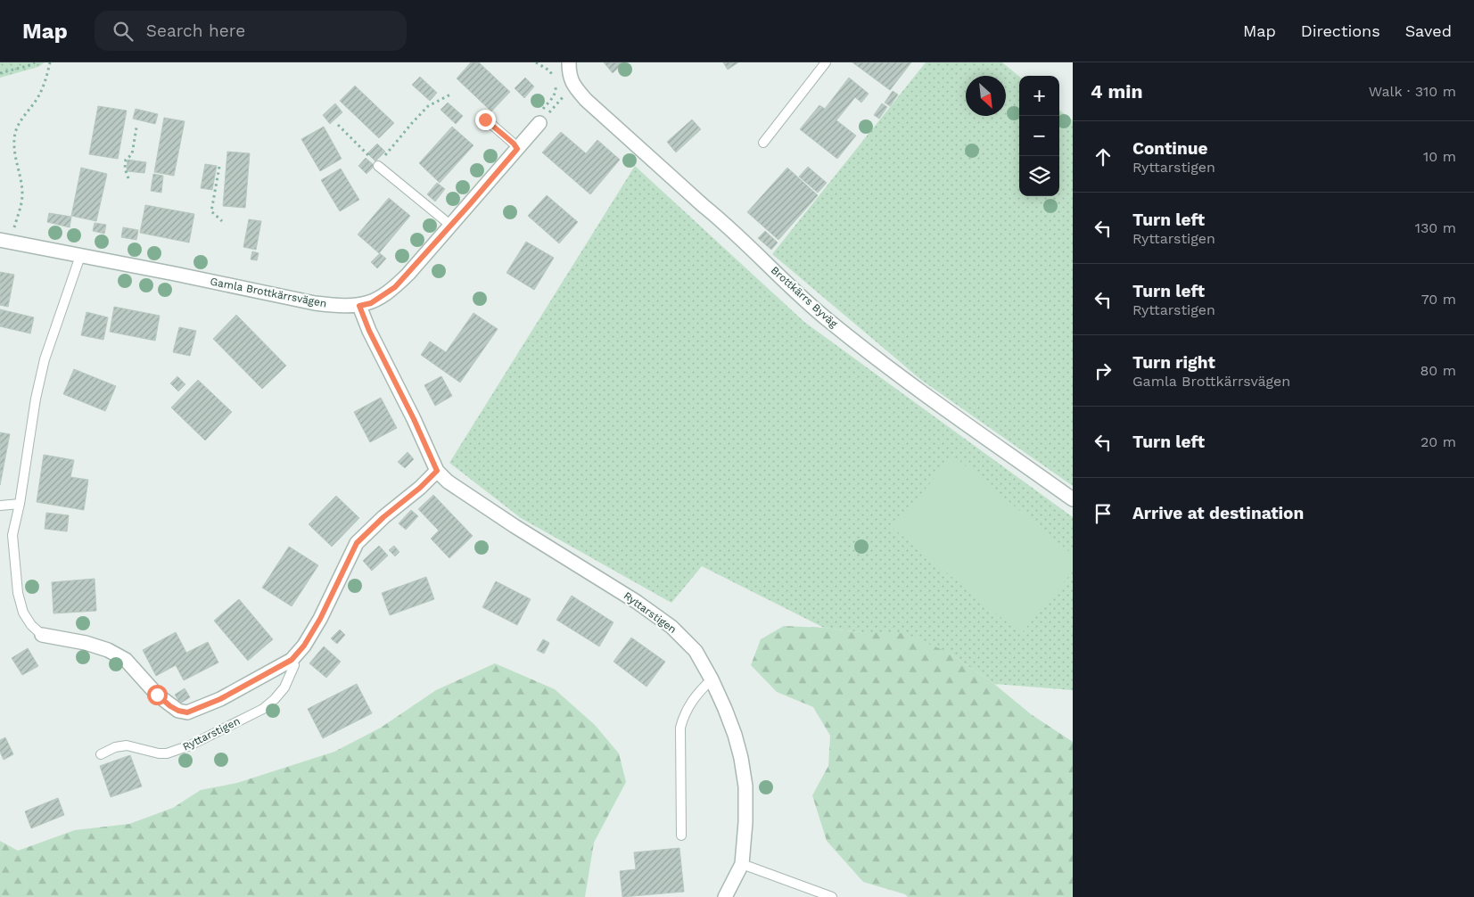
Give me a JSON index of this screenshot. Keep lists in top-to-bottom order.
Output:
{
  "streets": {
    "street": ["Gamla Brottkärrsvägen", "Brottkärrs Byväg", "Ryttarstigen"]
  },
  "crossings": [
    ["Gamla Brottkärrsvägen", "Ryttarstigen"]
  ],
  "north": "bottom right",
  "page": {
    "header": "Map",
    "search": "Search here",
    "nav": ["Map", "Directions", "Saved"],
    "heading": ["4 min", "Walk · 310 m"],
    "map_buttons": ["+", "−"],
    "list": [
      ["Continue", "Ryttarstigen", "10 m"],
      ["Turn left", "Ryttarstigen", "130 m"],
      ["Turn left", "Ryttarstigen", "70 m"],
      ["Turn right", "Gamla Brottkärrsvägen", "80 m"],
      ["Turn left", "20 m"],
      "Arrive at destination"
    ]
  }
}
